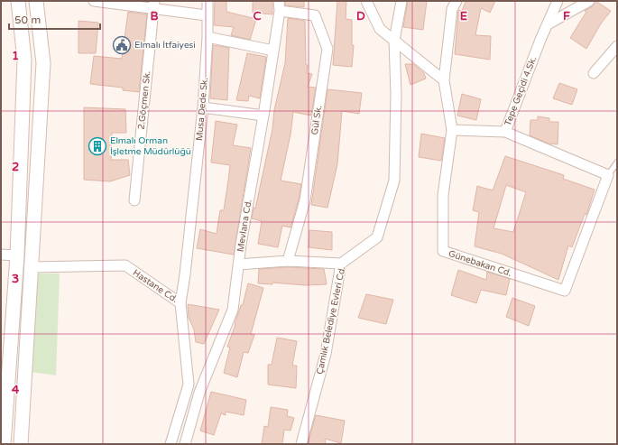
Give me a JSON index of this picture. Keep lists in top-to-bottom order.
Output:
{
  "streets": {
    "street": [
      "Tepe Geçidi 4.Sk.",
      "2.Göçmen Sk.",
      "Musa Dede Sk.",
      "Gül Sk.",
      "Mevlana Cd.",
      "Günebakan Cd.",
      "Hastane Cd.",
      "Çamlık Belediye Evleri Cd."
    ]
  },
  "crossings": [
    ["Tepe Geçidi 4.Sk.", "Günebakan Cd."],
    ["Musa Dede Sk.", "Hastane Cd."],
    ["Gül Sk.", "Mevlana Cd."]
  ],
  "places": {
    "public building": ["Elmalı İtfaiyesi"],
    "building": ["Elmalı Orman İşletme Müdürlüğü"]
  },
  "scale_bar": "50 m",
  "grid": {
    "columns": [
      "B",
      "C",
      "D",
      "E",
      "F"
    ],
    "rows": [
      "1",
      "2",
      "3",
      "4"
    ]
  }
}
